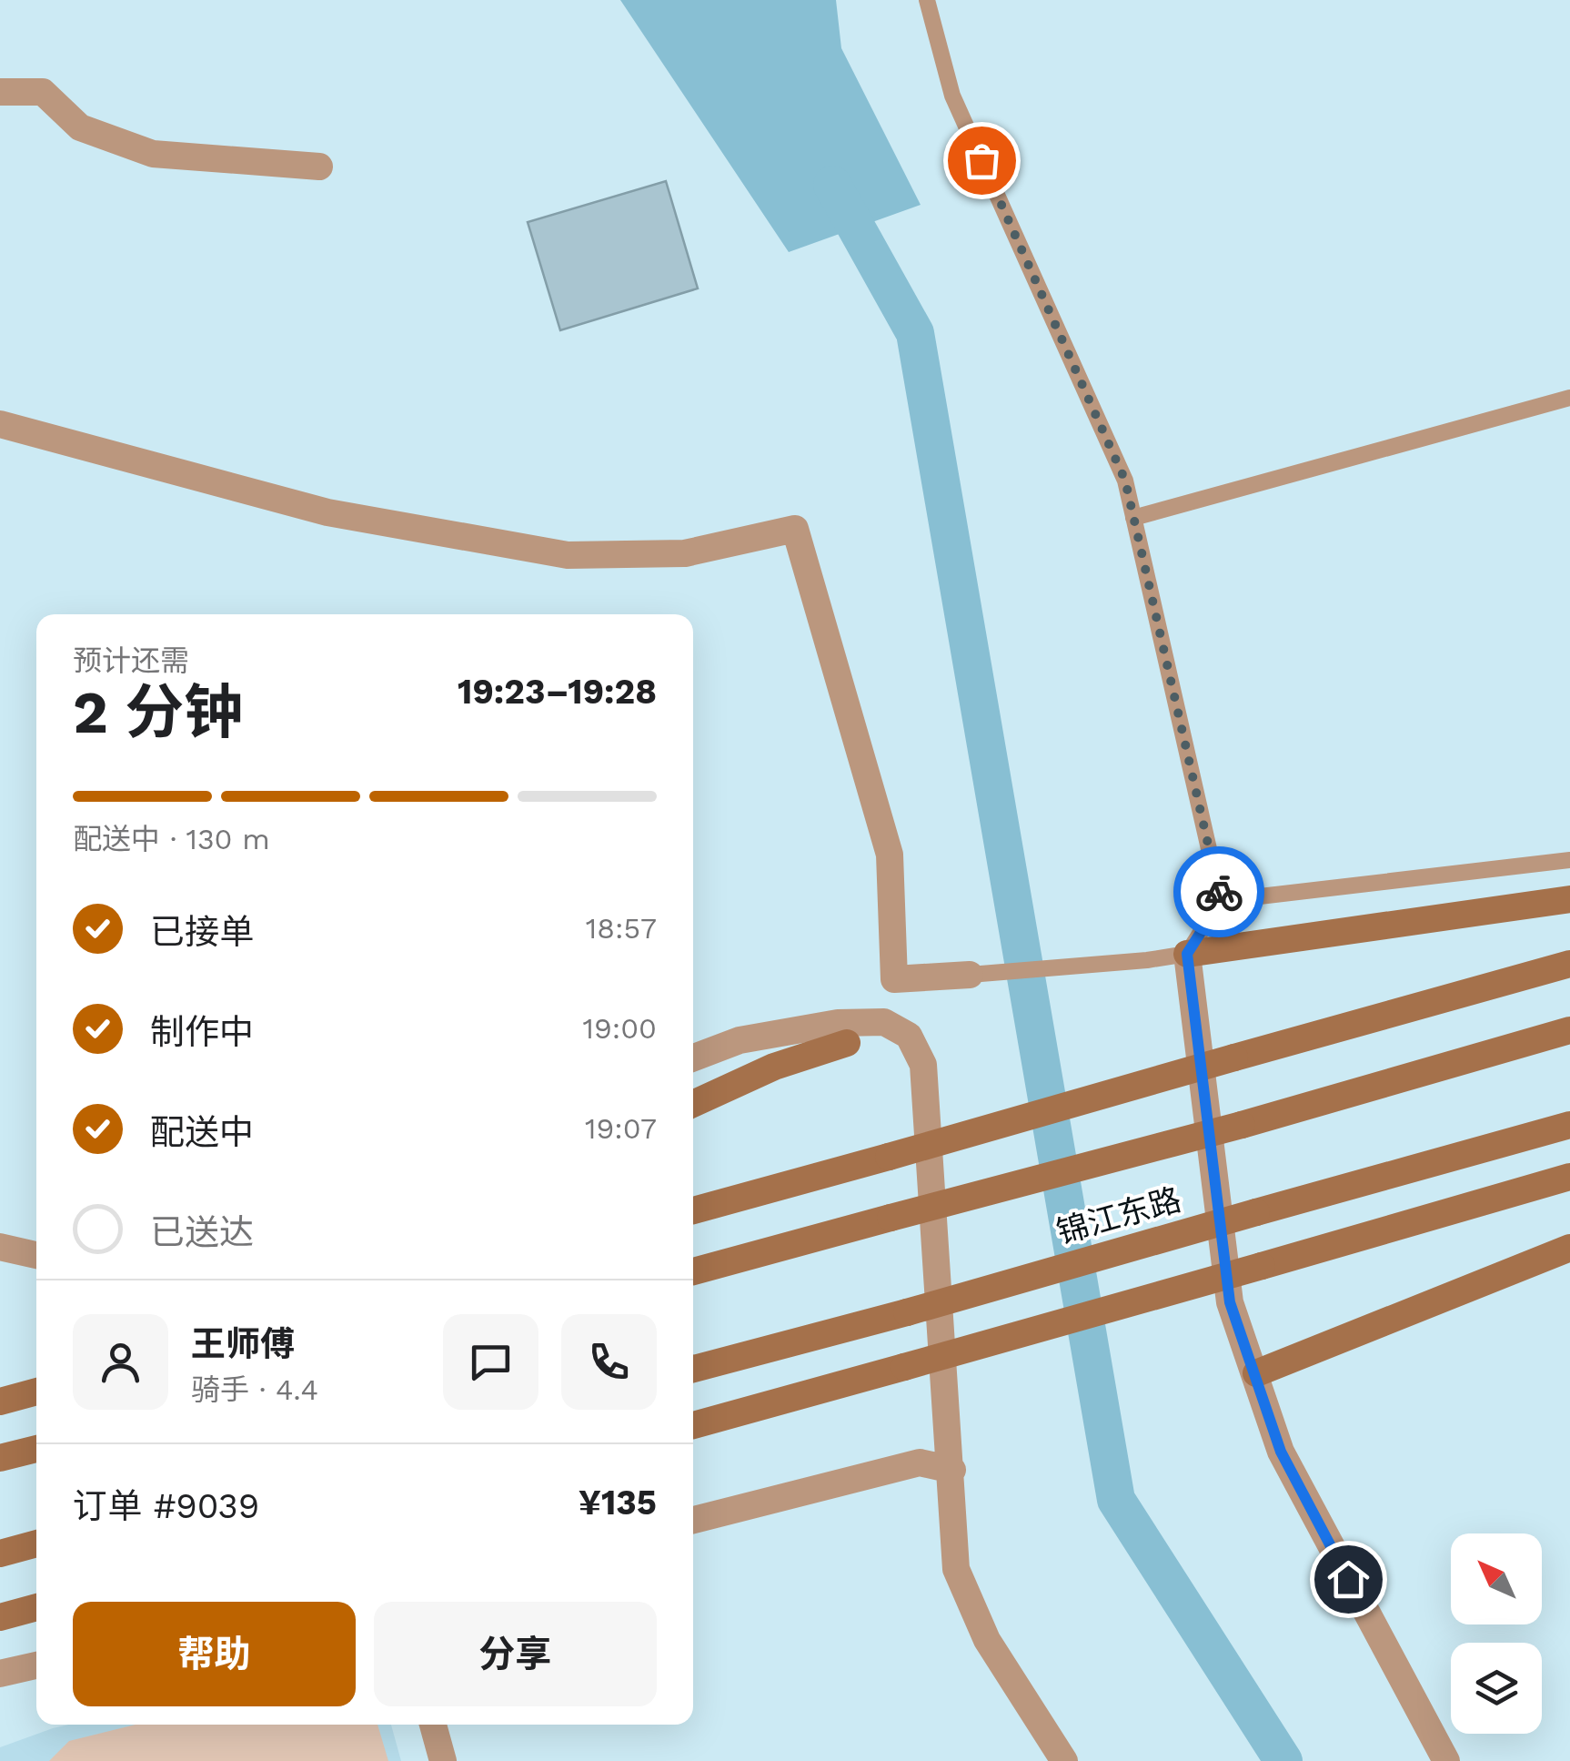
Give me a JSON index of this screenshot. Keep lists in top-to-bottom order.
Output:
{
  "streets": {
    "main road": ["锦江东路"]
  },
  "north": "top left",
  "page": {
    "heading": ["2 分钟", "预计还需", "19:23–19:28"],
    "panel": [
      "王师傅",
      "骑手 · 4.4",
      "订单 #9039",
      "¥135"
    ],
    "bar": "配送中 · 130 m",
    "list": [
      ["已接单", "18:57"],
      ["制作中", "19:00"],
      ["配送中", "19:07"],
      "已送达"
    ],
    "buttons": ["帮助", "分享"]
  }
}
